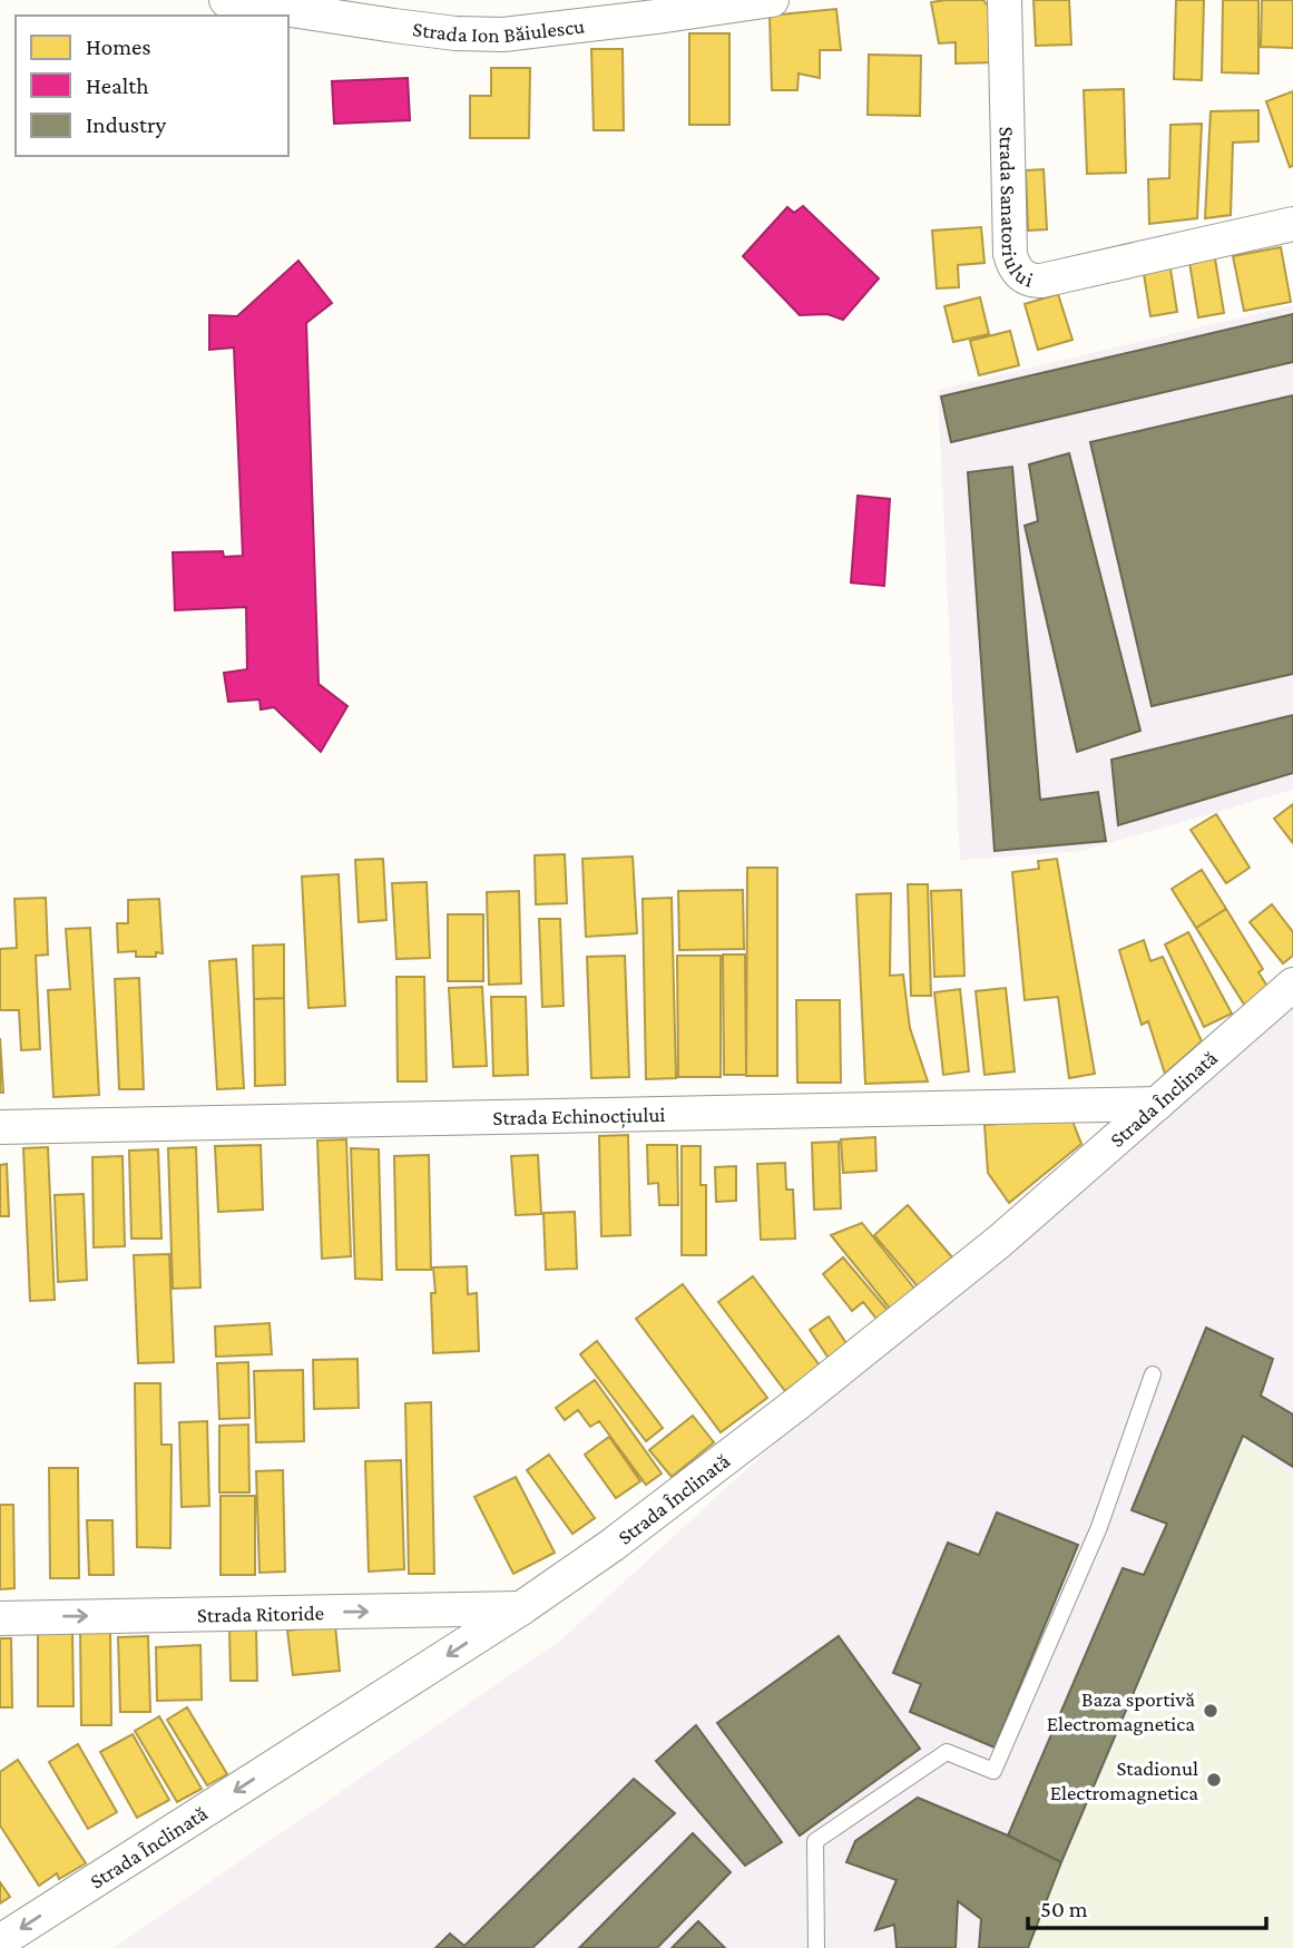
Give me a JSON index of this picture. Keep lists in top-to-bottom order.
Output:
{
  "streets": {
    "street": [
      "Strada Ion Băiulescu",
      "Strada Sanatoriului",
      "Strada Înclinată",
      "Strada Echinocțiului",
      "Strada Ritoride"
    ]
  },
  "crossings": [
    ["Strada Înclinată", "Strada Echinocțiului"],
    ["Strada Înclinată", "Strada Ritoride"]
  ],
  "one_way": ["Strada Înclinată", "Strada Ritoride"],
  "places": ["Baza sportivă Electromagnetica", "Stadionul Electromagnetica"],
  "legend": ["Homes", "Health", "Industry"],
  "scale_bar": "50 m"
}
